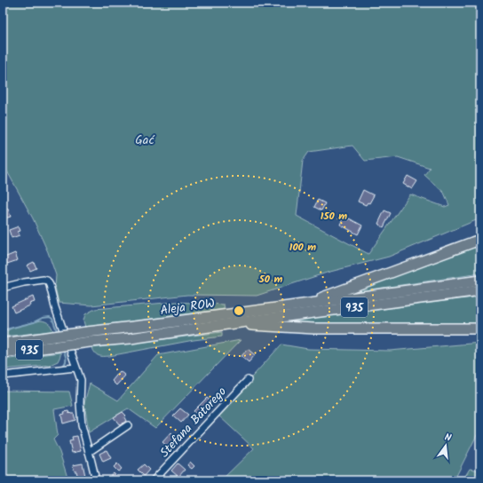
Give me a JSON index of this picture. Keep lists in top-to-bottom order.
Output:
{
  "streets": {
    "main road": ["Aleja ROW", "935"],
    "street": ["Stefana Batorego"]
  },
  "parks": ["Gać"],
  "north": "top",
  "rings": ["150 m", "100 m", "50 m"]
}
